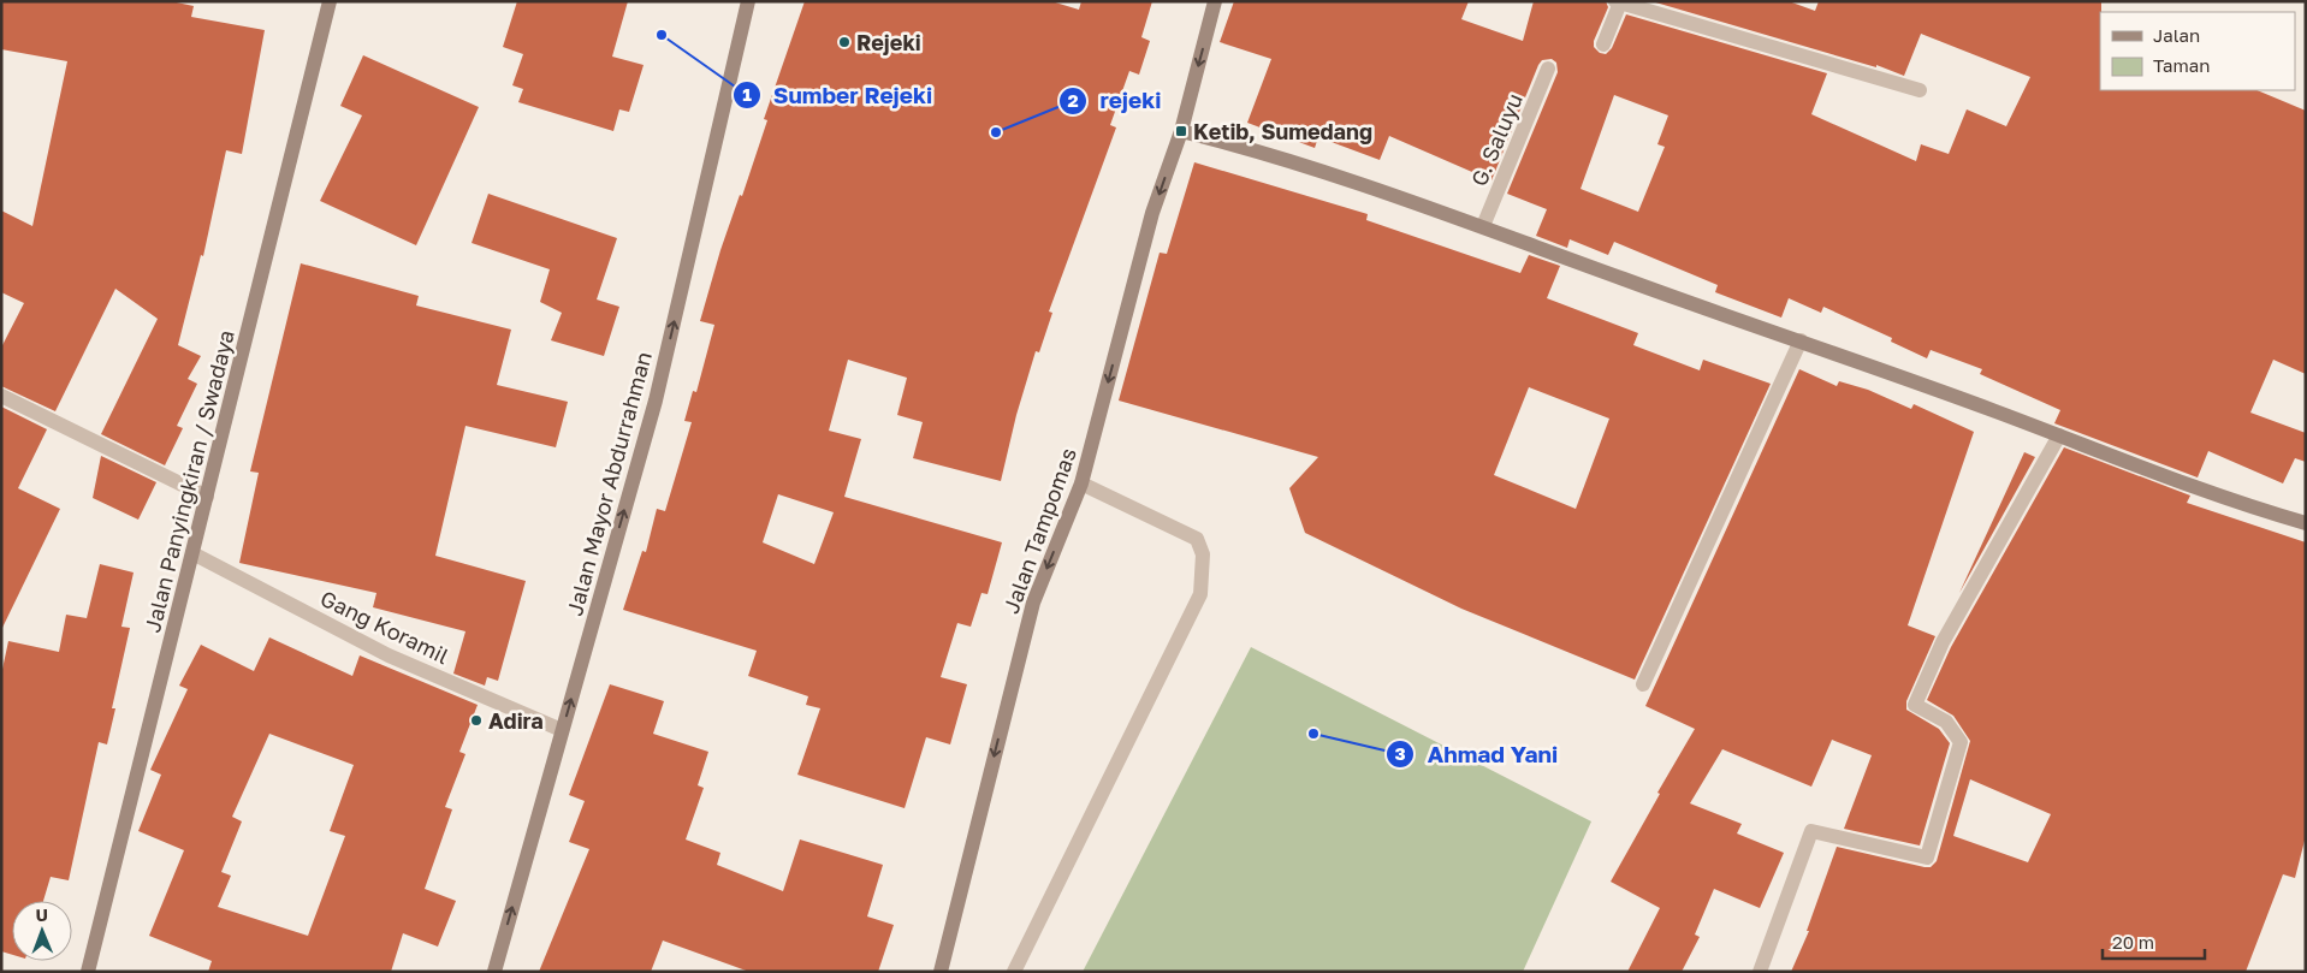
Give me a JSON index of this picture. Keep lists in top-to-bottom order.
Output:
{
  "streets": {
    "street": [
      "G. Saluyu",
      "Jalan Panyingkiran / Swadaya",
      "Jalan Mayor Abdurrahman",
      "Jalan Tampomas",
      "Gang Koramil"
    ]
  },
  "crossings": [
    ["Jalan Panyingkiran / Swadaya", "Gang Koramil"],
    ["Jalan Mayor Abdurrahman", "Gang Koramil"]
  ],
  "one_way": ["Jalan Mayor Abdurrahman", "Jalan Tampomas"],
  "places": {
    "other": [
      "Sumber Rejeki",
      "Rejeki",
      "rejeki",
      "Adira",
      "Ahmad Yani"
    ],
    "transit": ["Ketib, Sumedang"]
  },
  "legend": ["Jalan", "Taman"],
  "scale_bar": "20 m",
  "north": "top"
}
